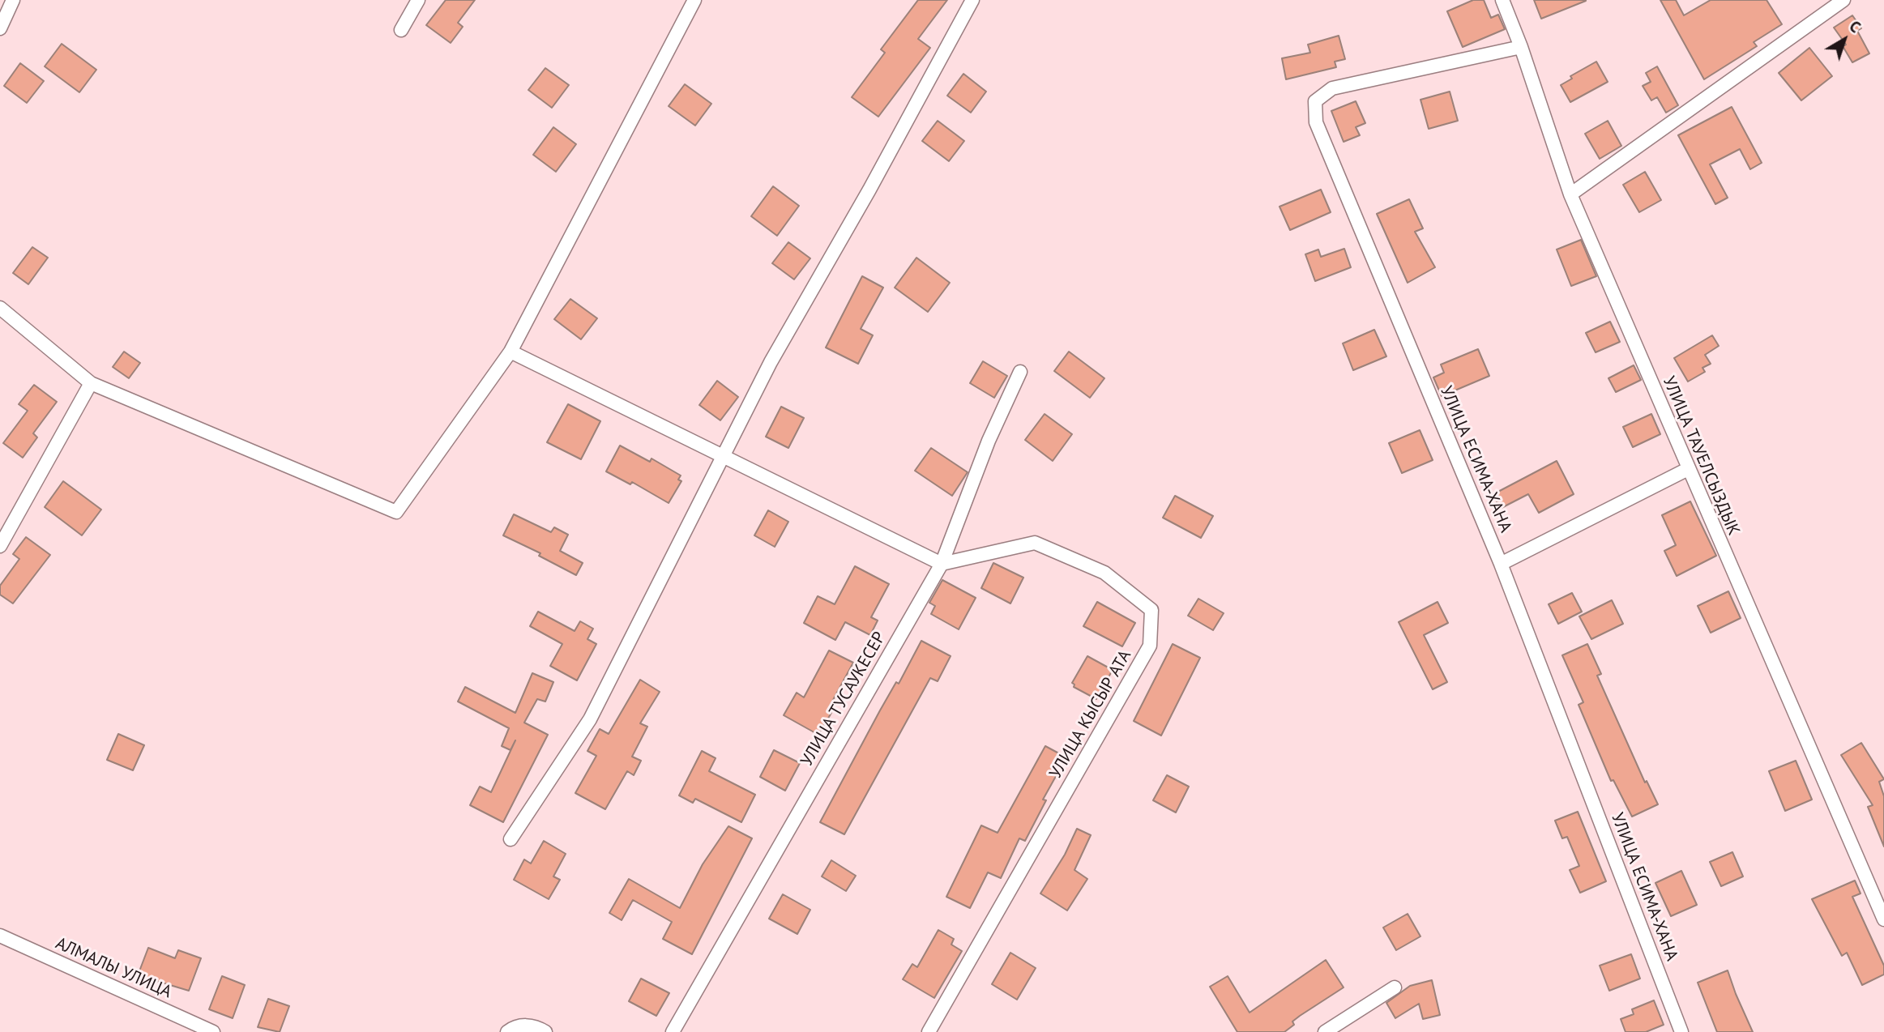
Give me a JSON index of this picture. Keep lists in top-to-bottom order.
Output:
{
  "streets": {
    "street": [
      "УЛИЦА ТАУЕЛСЫЗДЫК",
      "УЛИЦА ЕСИМА-ХАНА",
      "УЛИЦА ТУСАУКЕСЕР",
      "УЛИЦА КЫСЫР АТА",
      "АЛМАЛЫ УЛИЦА"
    ]
  },
  "crossings": [
    ["УЛИЦА ТАУЕЛСЫЗДЫК", "УЛИЦА ЕСИМА-ХАНА"],
    ["УЛИЦА ТУСАУКЕСЕР", "УЛИЦА КЫСЫР АТА"]
  ],
  "north": "top right"
}
